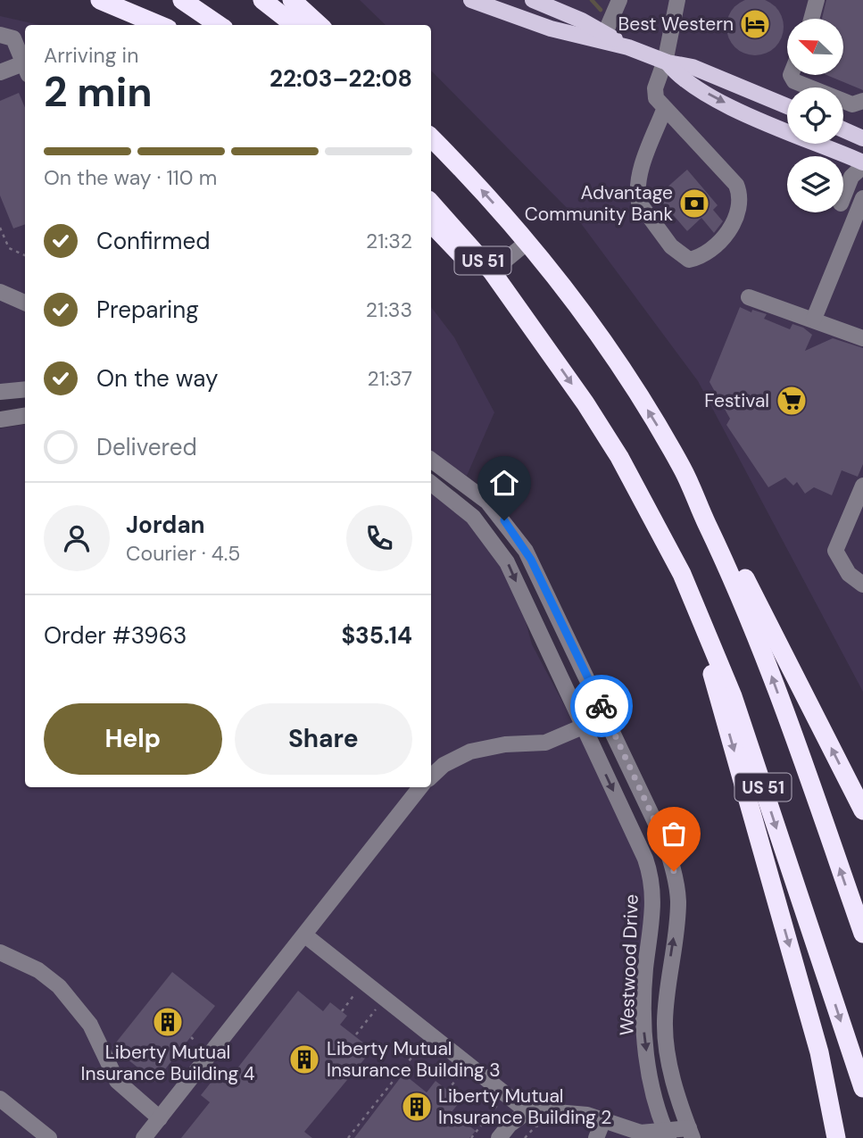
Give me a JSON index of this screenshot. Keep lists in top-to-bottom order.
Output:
{
  "streets": {
    "highway": ["US 51"],
    "street": ["Westwood Drive"]
  },
  "places": {
    "hotel": ["Best Western"],
    "bank": ["Advantage Community Bank"],
    "supermarket": ["Festival"],
    "building": ["Liberty Mutual Insurance Building 4", "Liberty Mutual Insurance Building 3", "Liberty Mutual Insurance Building 2"]
  },
  "north": "top left",
  "page": {
    "heading": ["2 min", "Arriving in", "22:03–22:08"],
    "panel": [
      "Jordan",
      "Courier · 4.5",
      "Order #3963",
      "$35.14"
    ],
    "bar": "On the way · 110 m",
    "list": [
      ["Confirmed", "21:32"],
      ["Preparing", "21:33"],
      ["On the way", "21:37"],
      "Delivered"
    ],
    "buttons": ["Help", "Share"]
  }
}
